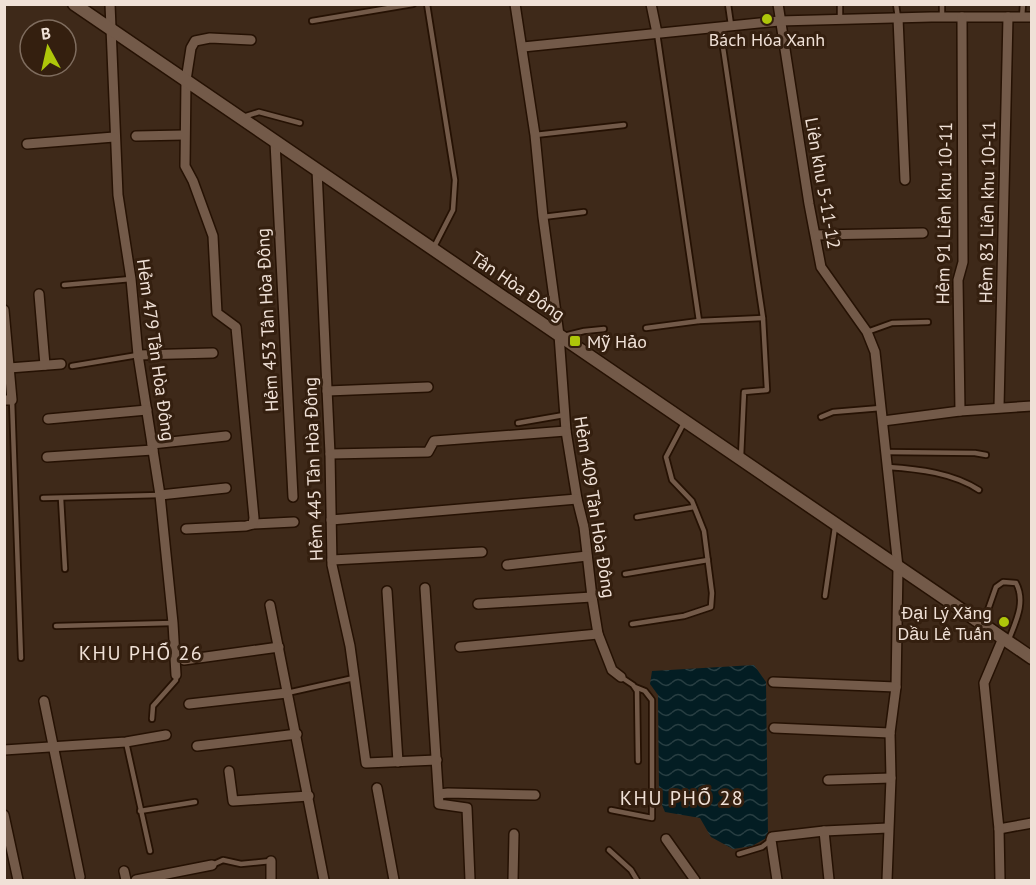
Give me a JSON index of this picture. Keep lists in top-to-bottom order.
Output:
{
  "streets": {
    "street": [
      "Liên khu 5-11-12",
      "Hẻm 83 Liên khu 10-11",
      "Hẻm 91 Liên khu 10-11",
      "Tân Hòa Đông",
      "Hẻm 453 Tân Hòa Đông",
      "Hẻm 479 Tân Hòa Đông",
      "Hẻm 445 Tân Hòa Đông",
      "Hẻm 409 Tân Hòa Đông"
    ]
  },
  "crossings": [
    ["Liên khu 5-11-12", "Tân Hòa Đông"],
    ["Tân Hòa Đông", "Hẻm 453 Tân Hòa Đông"],
    ["Tân Hòa Đông", "Hẻm 479 Tân Hòa Đông"],
    ["Tân Hòa Đông", "Hẻm 445 Tân Hòa Đông"],
    ["Tân Hòa Đông", "Hẻm 409 Tân Hòa Đông"]
  ],
  "districts": ["KHU PHỐ 26", "KHU PHỐ 28"],
  "places": {
    "other": ["Bách Hóa Xanh", "Đại Lý Xăng Dầu Lê Tuấn"],
    "transit": ["Mỹ Hảo"]
  },
  "north": "top"
}
